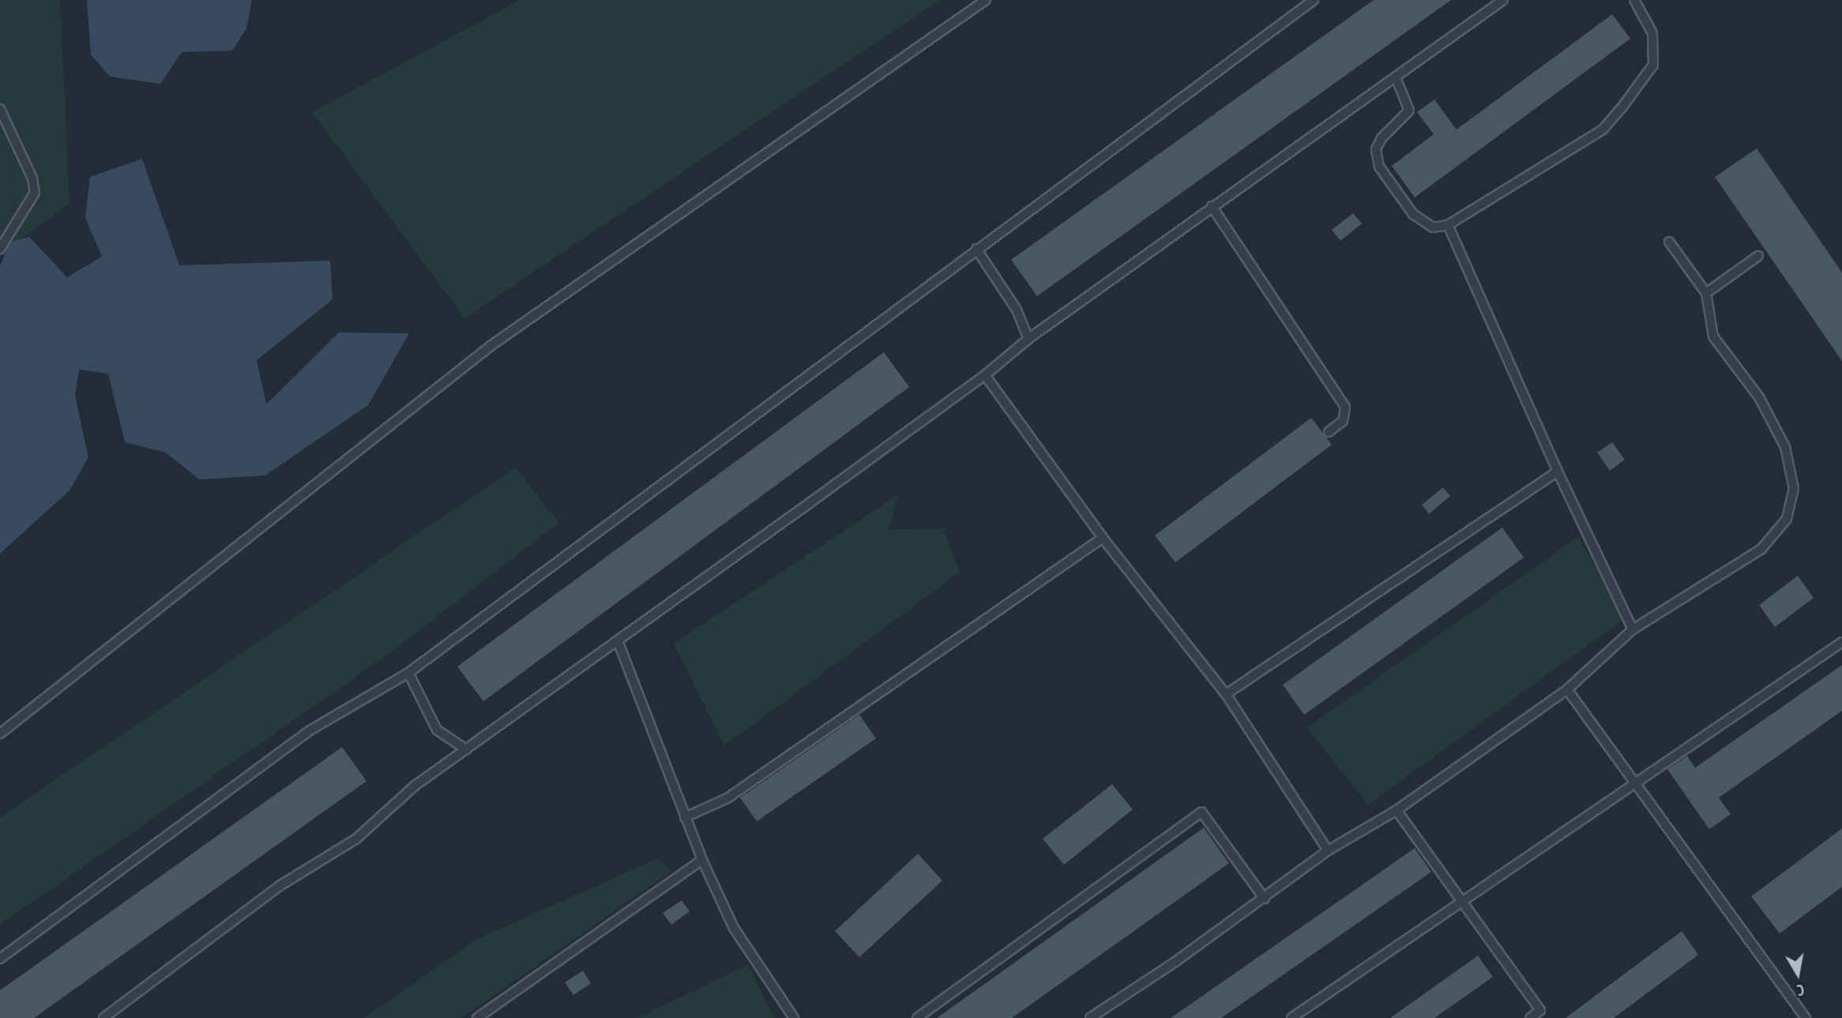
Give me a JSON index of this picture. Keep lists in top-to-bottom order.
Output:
{
  "north": "bottom"
}
